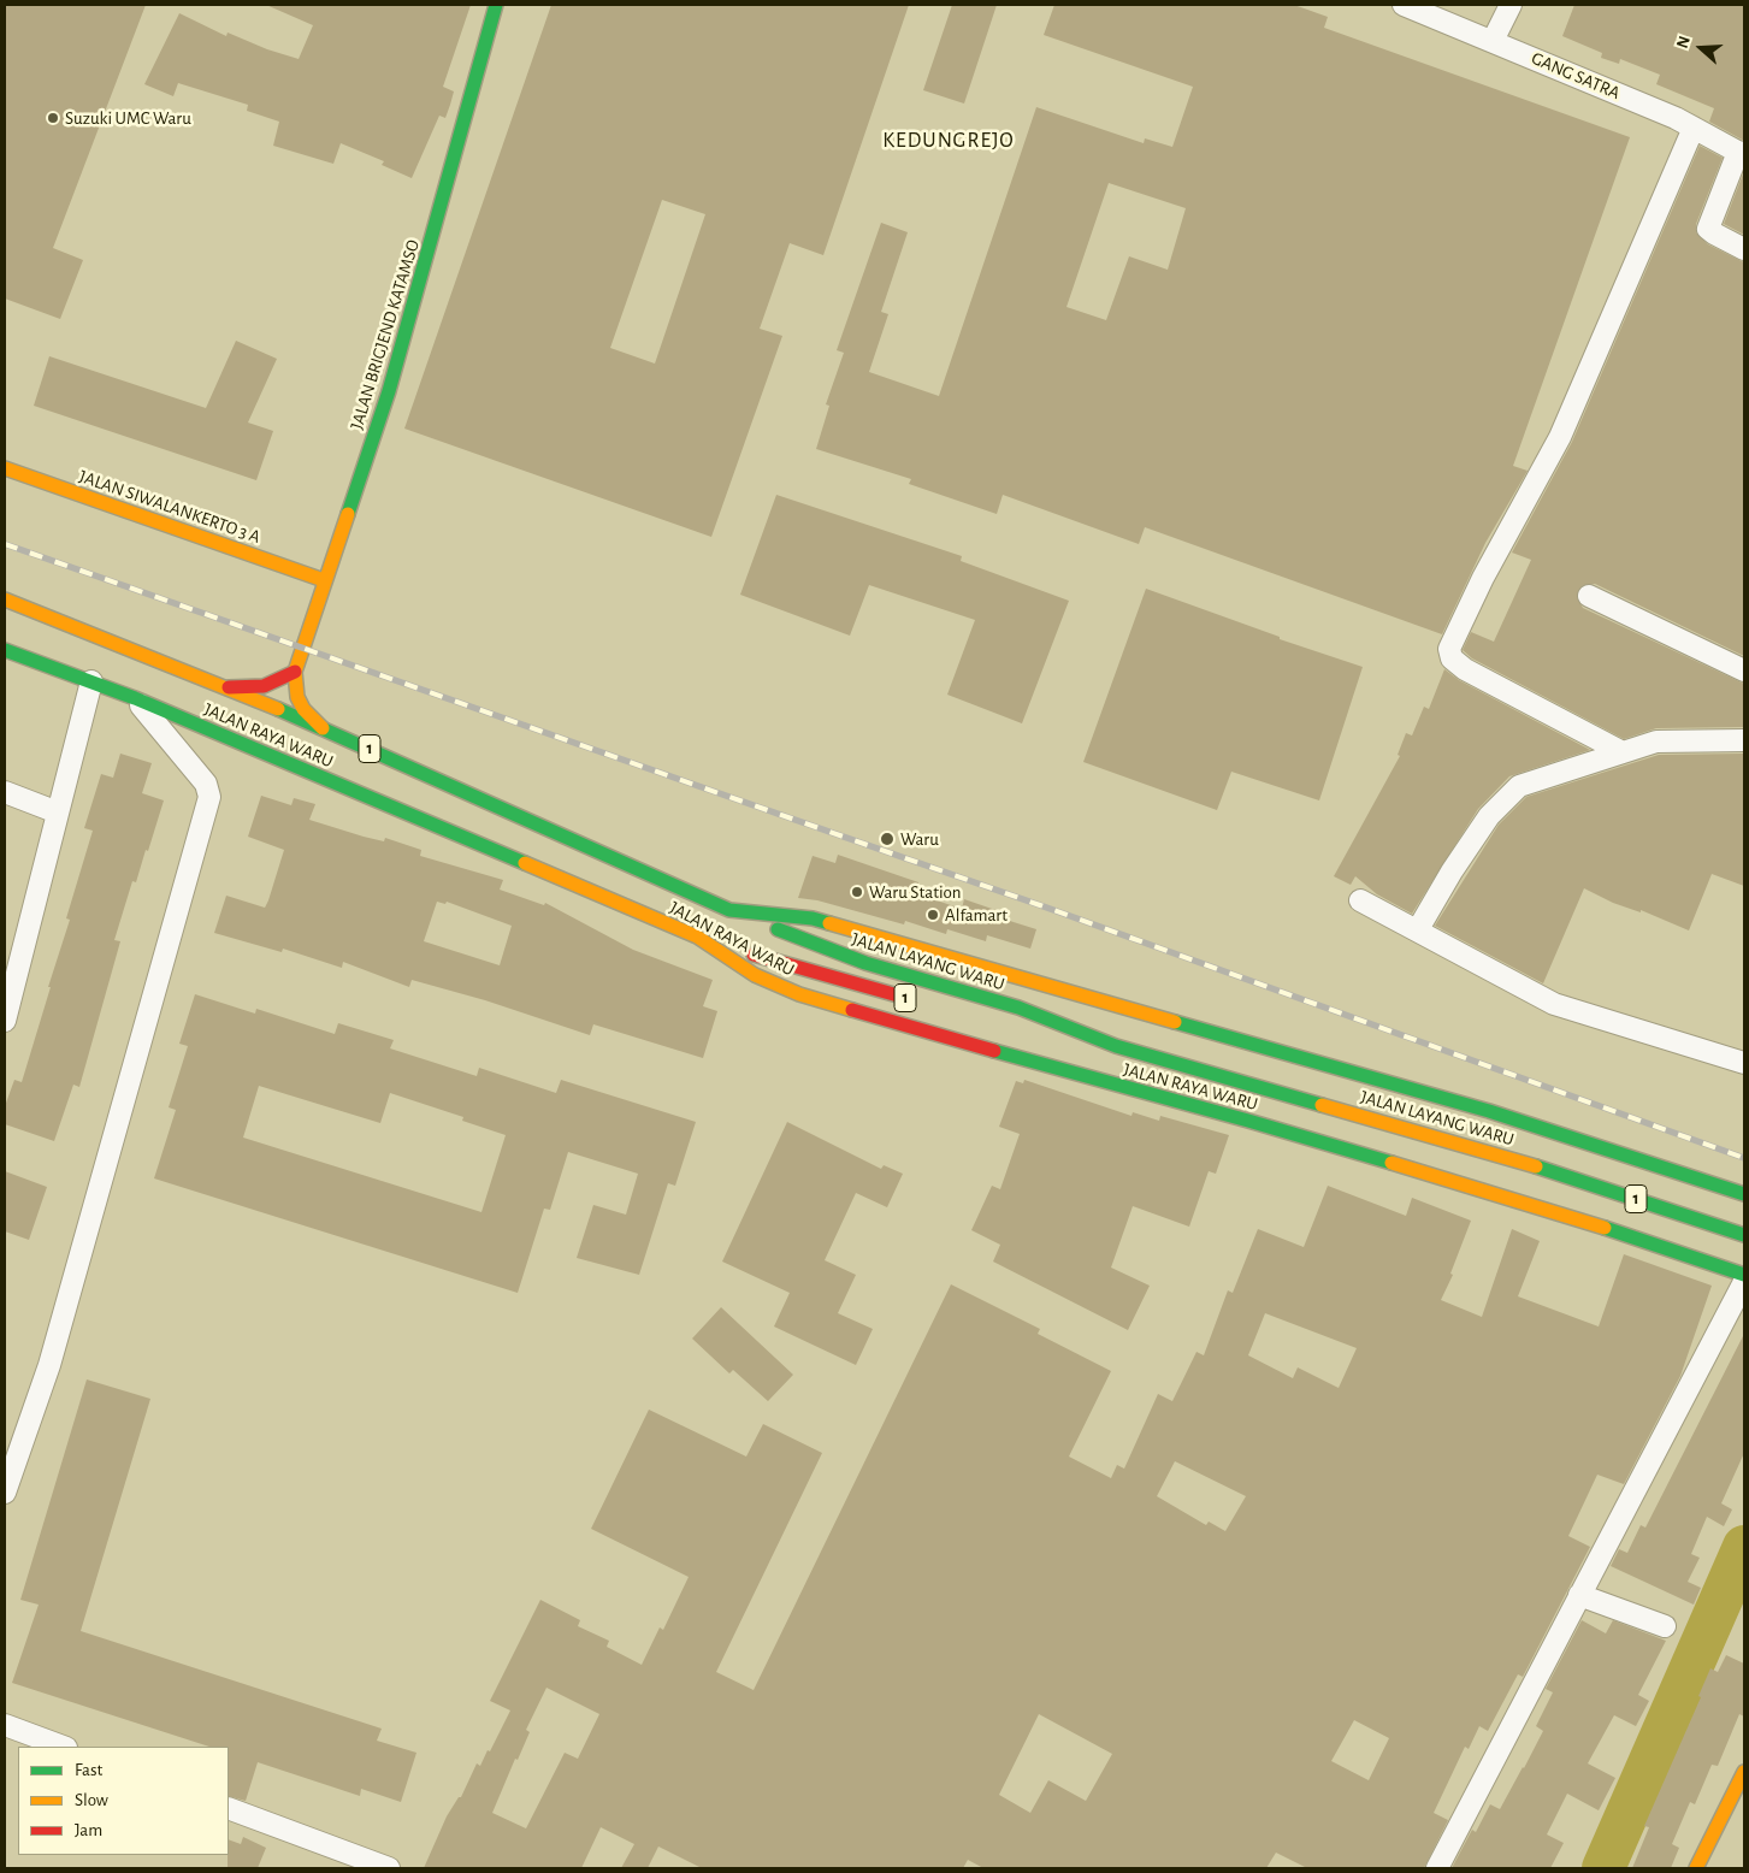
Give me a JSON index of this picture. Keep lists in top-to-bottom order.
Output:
{
  "streets": {
    "main road": [
      "JALAN BRIGJEND KATAMSO",
      "JALAN SIWALANKERTO 3 A",
      "JALAN RAYA WARU",
      "1",
      "JALAN LAYANG WARU"
    ],
    "street": ["GANG SATRA"]
  },
  "crossings": [
    ["JALAN BRIGJEND KATAMSO", "JALAN SIWALANKERTO 3 A"],
    ["JALAN BRIGJEND KATAMSO", "JALAN RAYA WARU"],
    ["JALAN RAYA WARU", "1"],
    ["JALAN RAYA WARU", "JALAN LAYANG WARU"]
  ],
  "districts": ["KEDUNGREJO"],
  "places": [
    "Suzuki UMC Waru",
    "Waru",
    "Waru Station",
    "Alfamart"
  ],
  "legend": ["Fast", "Slow", "Jam"],
  "north": "left"
}
